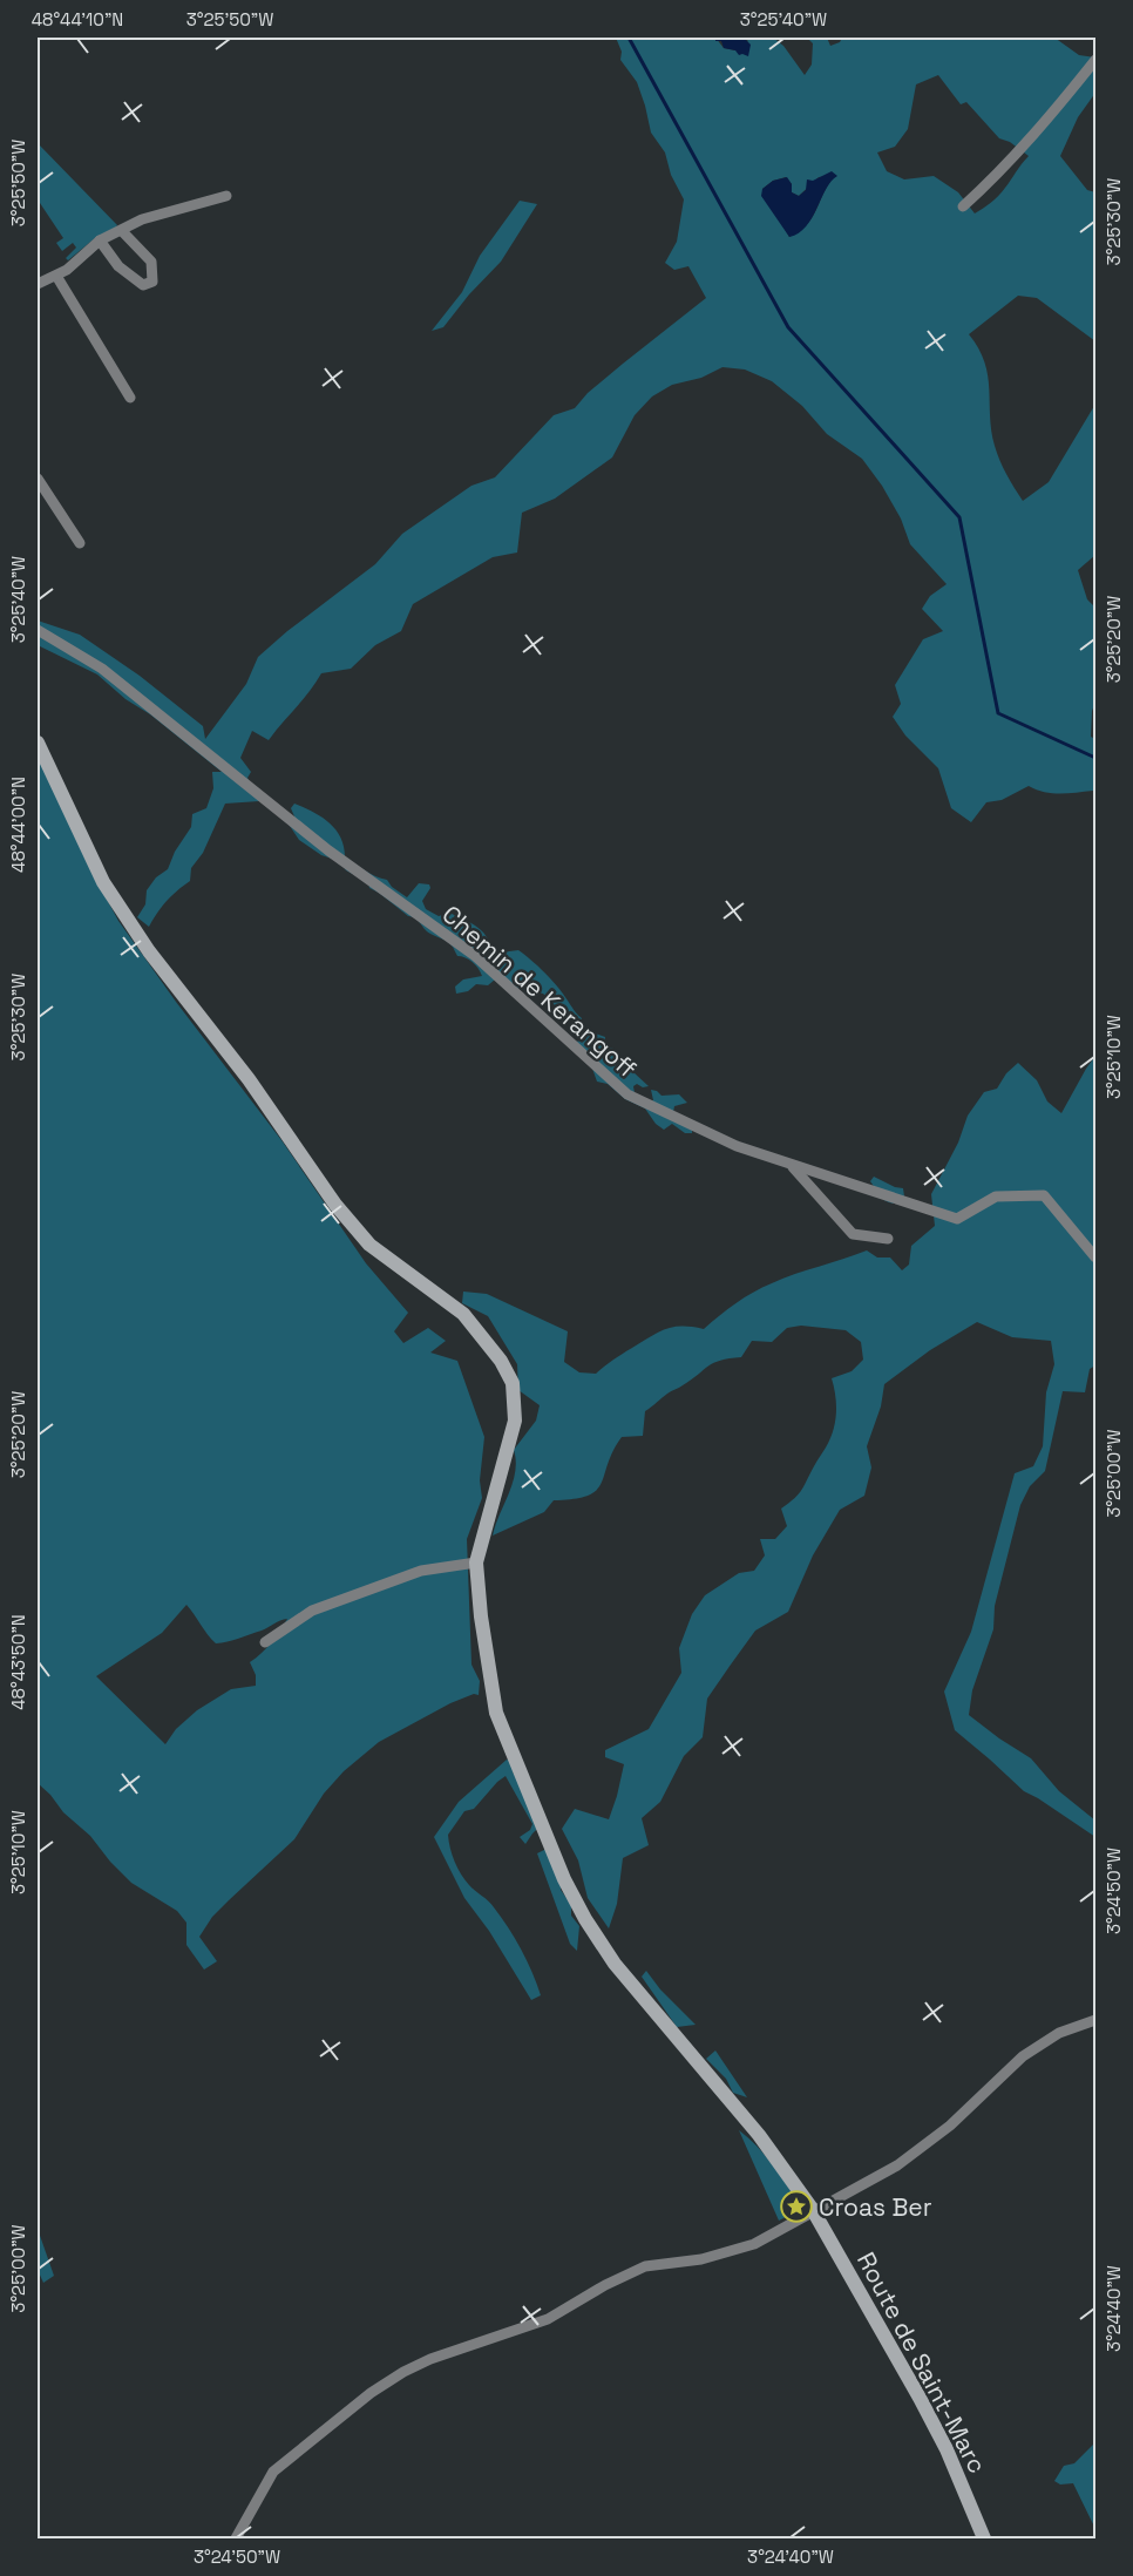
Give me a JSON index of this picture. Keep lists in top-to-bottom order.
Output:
{
  "streets": {
    "street": ["Chemin de Kerangoff", "Route de Saint-Marc"]
  },
  "places": {
    "place": ["Croas Ber"]
  },
  "coordinates": [
    "48°44'10\"N",
    "3°25'50\"W",
    "3°25'40\"W",
    "3°25'30\"W",
    "3°25'20\"W",
    "48°44'00\"N",
    "3°25'10\"W",
    "3°25'00\"W",
    "48°43'50\"N",
    "3°24'50\"W",
    "3°24'40\"W"
  ]
}
